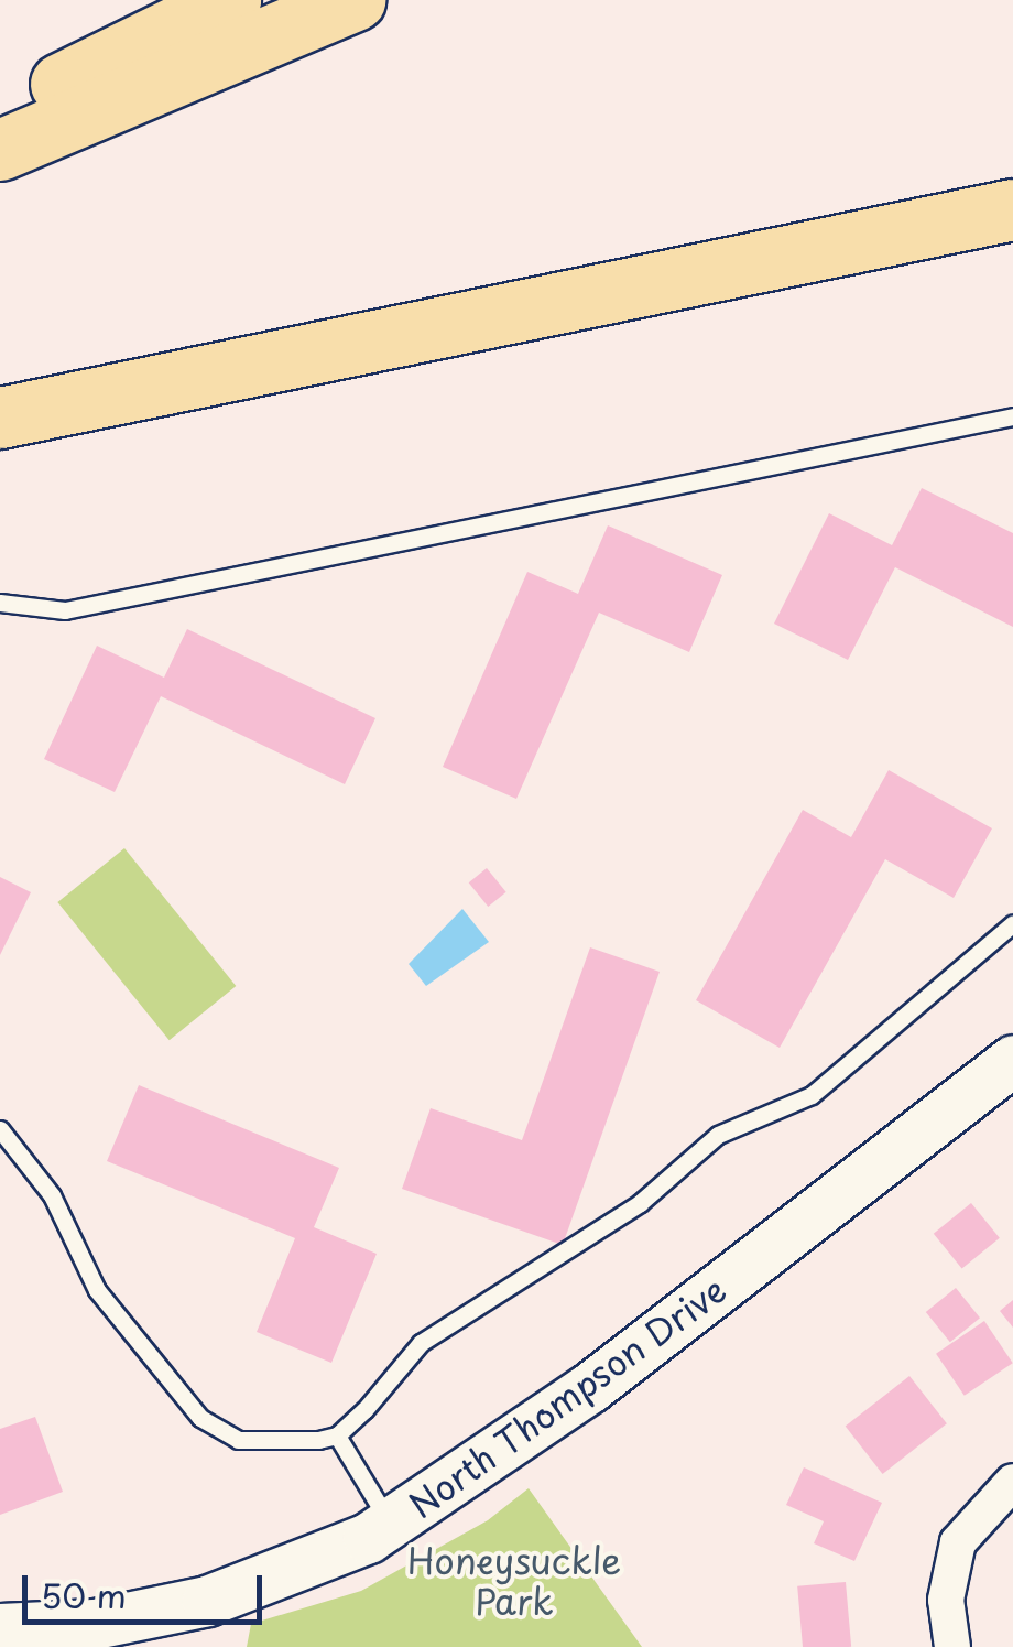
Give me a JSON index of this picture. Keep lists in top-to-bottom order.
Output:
{
  "streets": {
    "street": ["North Thompson Drive"]
  },
  "parks": ["Honeysuckle Park"],
  "scale_bar": "50 m"
}
